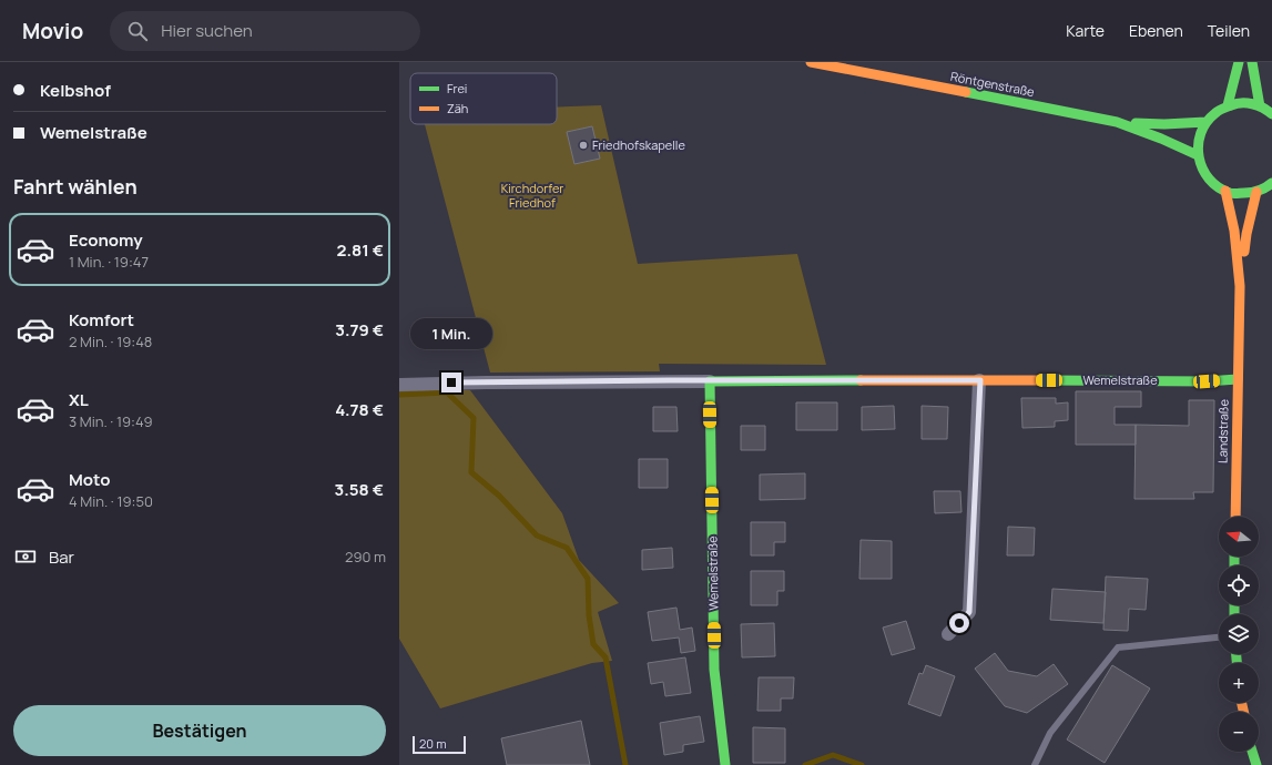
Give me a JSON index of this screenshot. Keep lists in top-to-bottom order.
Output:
{
  "streets": {
    "street": ["Röntgenstraße", "Wemelstraße", "Landstraße"]
  },
  "crossings": [
    ["Wemelstraße", "Landstraße"]
  ],
  "parks": ["Kirchdorfer Friedhof"],
  "places": ["Friedhofskapelle"],
  "legend": ["Frei", "Zäh"],
  "scale_bar": "20 m",
  "north": "left",
  "page": {
    "header": "Movio",
    "search": "Hier suchen",
    "nav": ["Karte", "Ebenen", "Teilen"],
    "banner": ["Kelbshof", "Wemelstraße"],
    "heading": "Fahrt wählen",
    "list": [
      {
        "name": "Economy",
        "note": "1 Min. · 19:47",
        "value": "2.81 €"
      },
      {
        "name": "Komfort",
        "note": "2 Min. · 19:48",
        "value": "3.79 €"
      },
      {
        "name": "XL",
        "note": "3 Min. · 19:49",
        "value": "4.78 €"
      },
      {
        "name": "Moto",
        "note": "4 Min. · 19:50",
        "value": "3.58 €"
      }
    ],
    "bubble": "1 Min.",
    "map_buttons": ["+", "−"],
    "pay": ["Bar", "290 m"],
    "buttons": "Bestätigen",
    "scale": "20 m"
  }
}
